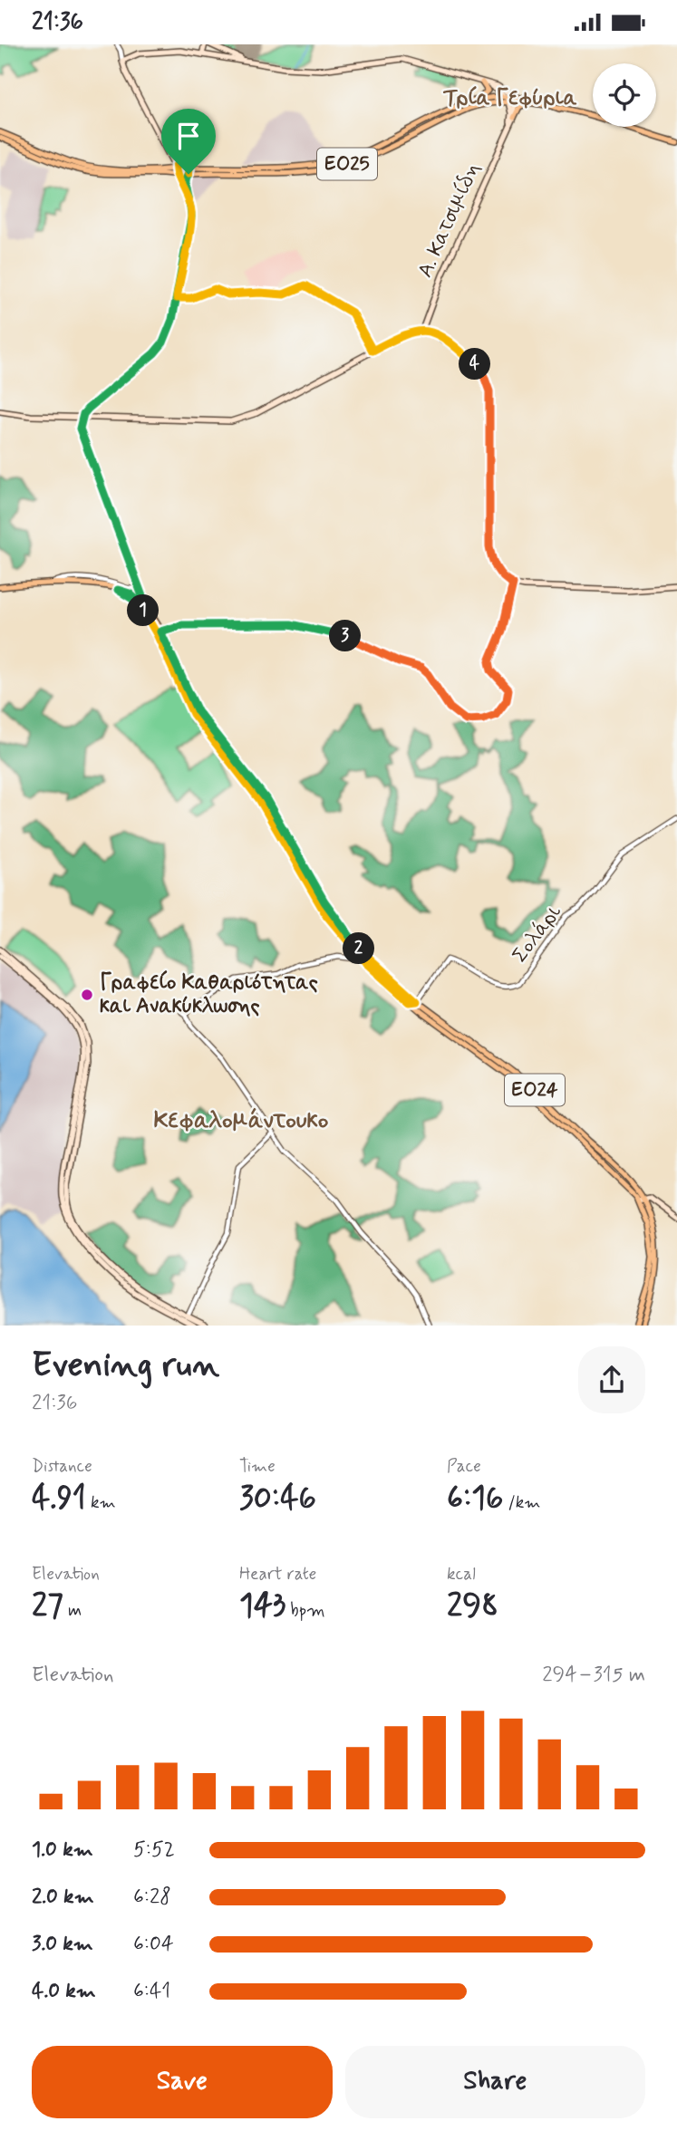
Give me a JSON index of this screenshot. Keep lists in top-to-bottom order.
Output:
{
  "streets": {
    "main road": ["ΕΟ25", "Α. Κατσιμίδη", "ΕΟ24"],
    "street": ["Σολάρι"]
  },
  "crossings": [
    ["ΕΟ25", "Α. Κατσιμίδη"],
    ["Σολάρι", "ΕΟ24"]
  ],
  "districts": ["Τρία Γεφύρια", "Κεφαλομάντουκο"],
  "places": ["Γραφείο Καθαριότητας και Ανακύκλωσης"],
  "page": {
    "status": "21:36",
    "pins": [
      "4",
      "1",
      "3",
      "2"
    ],
    "heading": ["Evening run", "21:36"],
    "stats": [
      ["Distance", "4.91 km"],
      ["Time", "30:46"],
      ["Pace", "6:16 /km"],
      ["Elevation", "27 m"],
      ["Heart rate", "143 bpm"],
      ["kcal", "298"]
    ],
    "chart": ["Elevation", "294–315 m"],
    "list": [
      {
        "name": "1.0 km",
        "note": "5:52"
      },
      {
        "name": "2.0 km",
        "note": "6:28"
      },
      {
        "name": "3.0 km",
        "note": "6:04"
      },
      {
        "name": "4.0 km",
        "note": "6:41"
      }
    ],
    "buttons": ["Save", "Share"]
  }
}
